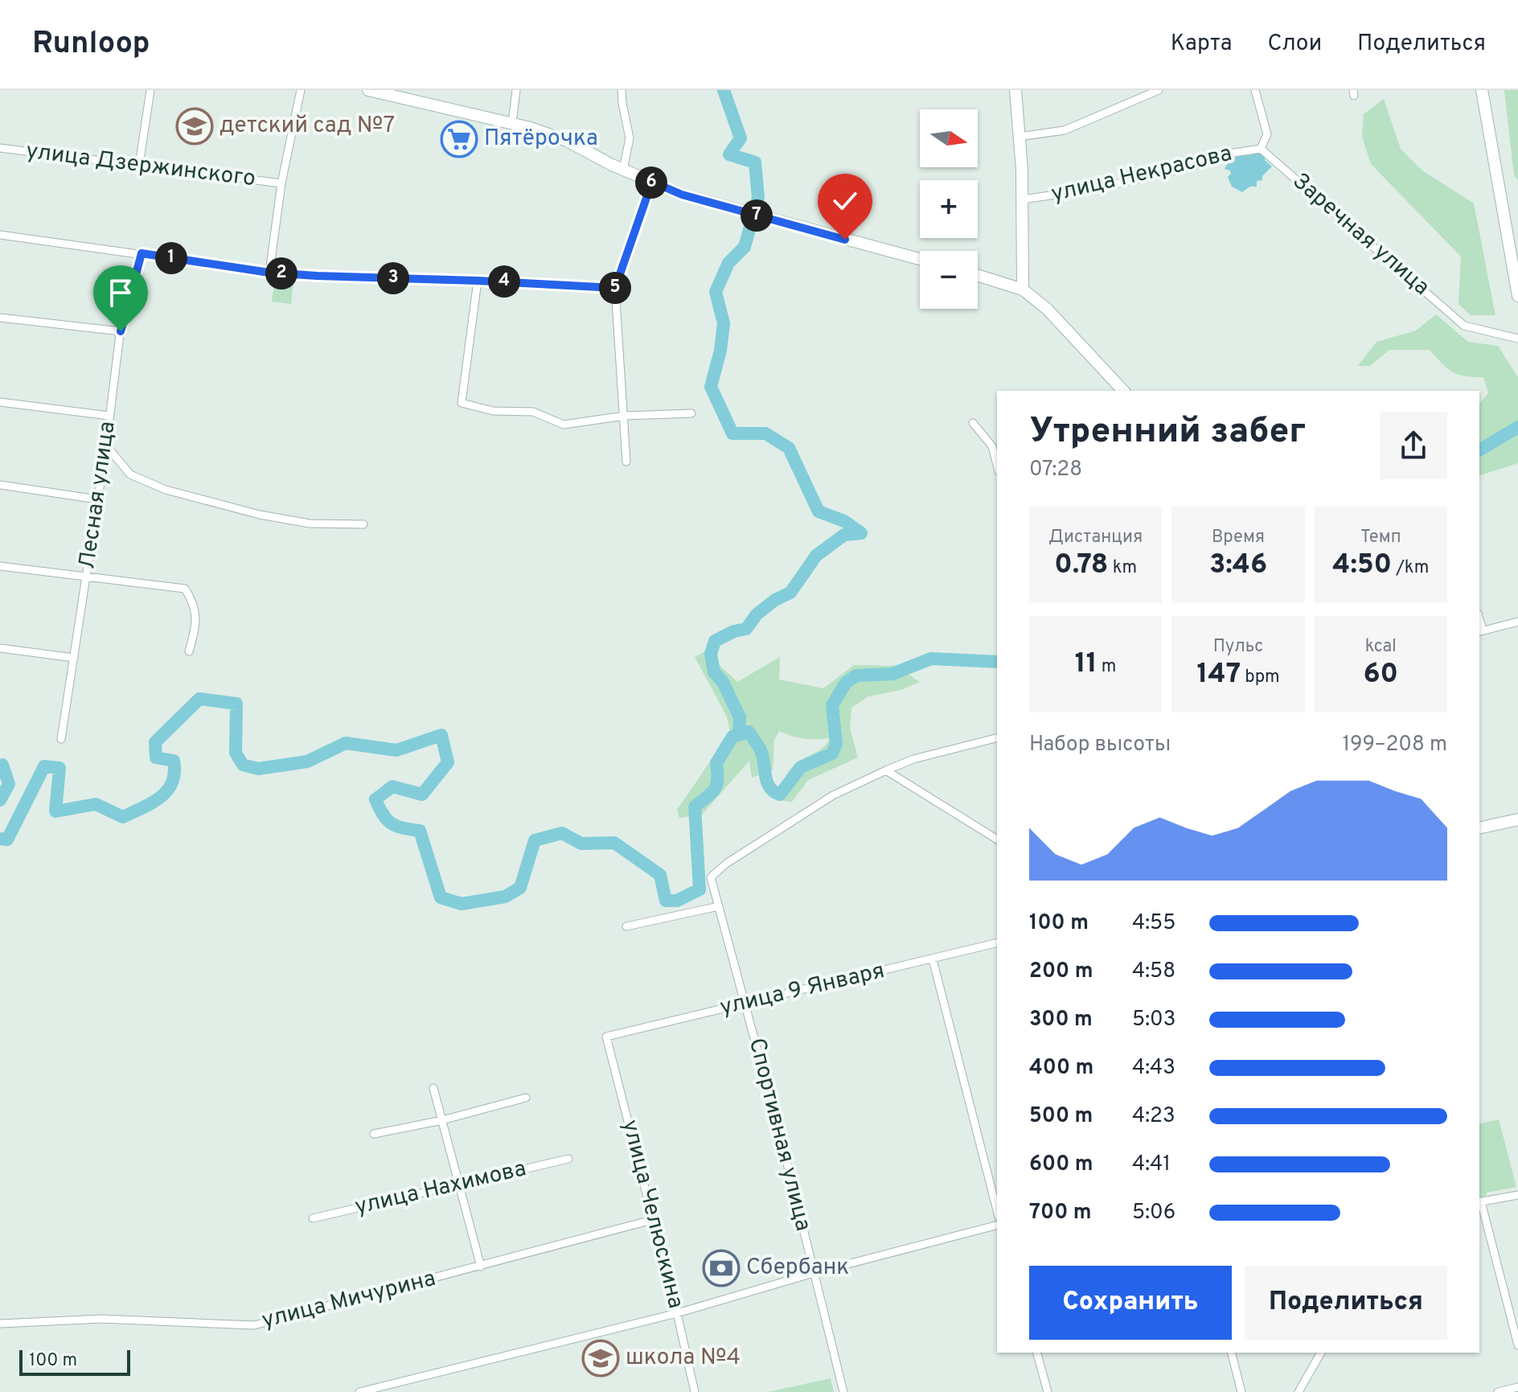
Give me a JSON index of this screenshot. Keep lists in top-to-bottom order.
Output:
{
  "streets": {
    "street": [
      "улица Дзержинского",
      "улица Некрасова",
      "Заречная улица",
      "Лесная улица",
      "улица 9 Января",
      "Спортивная улица",
      "улица Нахимова",
      "улица Челюскина",
      "улица Мичурина"
    ]
  },
  "crossings": [
    ["улица Некрасова", "Заречная улица"],
    ["улица 9 Января", "Спортивная улица"],
    ["улица 9 Января", "улица Челюскина"],
    ["улица Челюскина", "улица Мичурина"]
  ],
  "places": {
    "school or university": ["детский сад №7", "школа №4"],
    "supermarket": ["Пятёрочка"],
    "bank": ["Сбербанк"]
  },
  "scale_bar": "100 m",
  "north": "right",
  "page": {
    "header": "Runloop",
    "nav": ["Карта", "Слои", "Поделиться"],
    "map_buttons": ["+", "−"],
    "pins": [
      "6",
      "7",
      "1",
      "2",
      "3",
      "4",
      "5"
    ],
    "heading": ["Утренний забег", "07:28"],
    "stats": [
      ["Дистанция", "0.78 km"],
      ["Время", "3:46"],
      ["Темп", "4:50 /km"],
      ["11 m"],
      ["Пульс", "147 bpm"],
      ["kcal", "60"]
    ],
    "chart": ["Набор высоты", "199–208 m"],
    "list": [
      {
        "name": "100 m",
        "note": "4:55"
      },
      {
        "name": "200 m",
        "note": "4:58"
      },
      {
        "name": "300 m",
        "note": "5:03"
      },
      {
        "name": "400 m",
        "note": "4:43"
      },
      {
        "name": "500 m",
        "note": "4:23"
      },
      {
        "name": "600 m",
        "note": "4:41"
      },
      {
        "name": "700 m",
        "note": "5:06"
      }
    ],
    "buttons": ["Сохранить", "Поделиться"],
    "scale": "100 m"
  }
}
